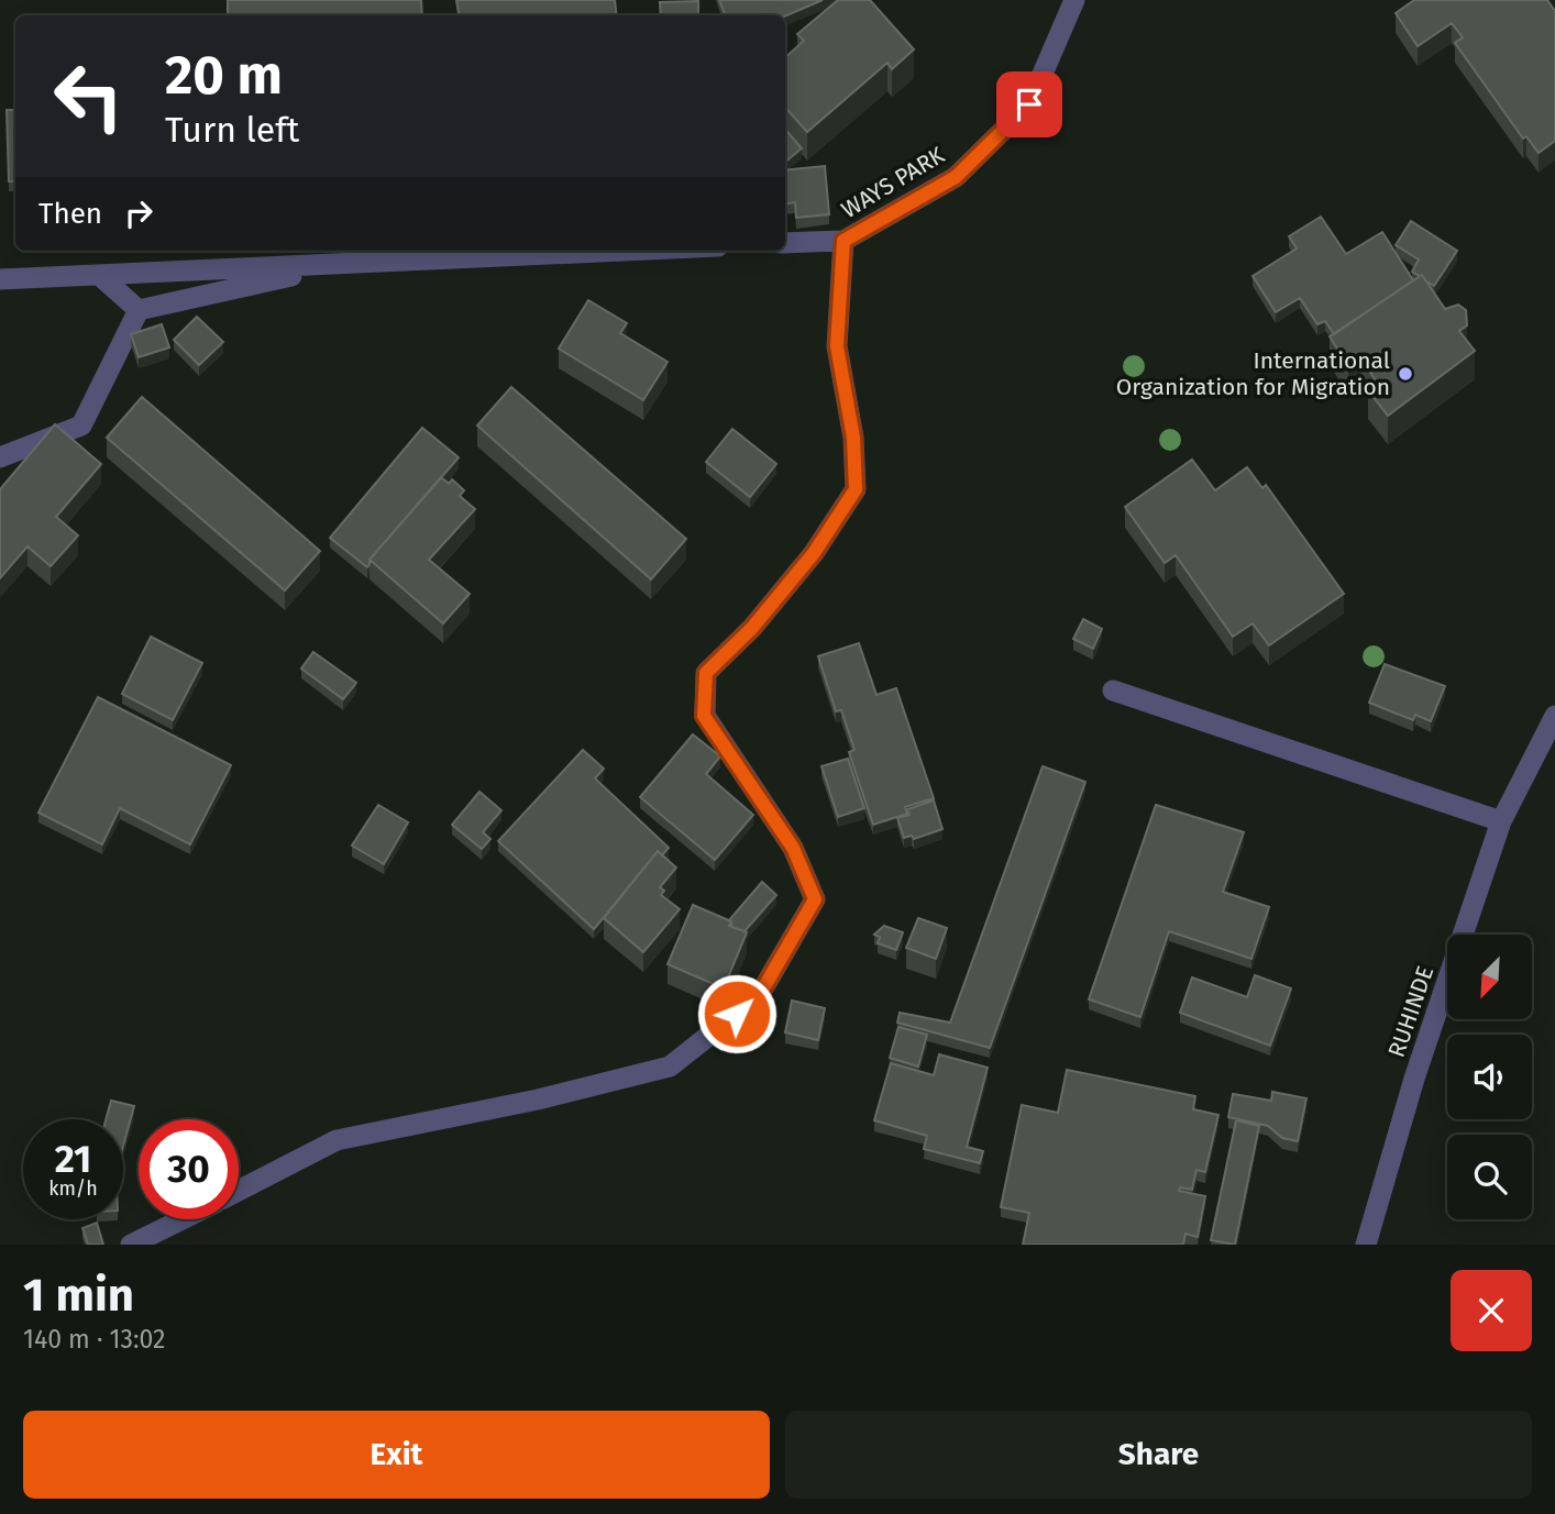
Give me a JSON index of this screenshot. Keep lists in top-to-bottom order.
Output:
{
  "streets": {
    "street": ["WAYS PARK", "RUHINDE"]
  },
  "places": ["International Organization for Migration"],
  "north": "bottom left",
  "page": {
    "turn": ["20 m", "Turn left"],
    "then": "Then",
    "speed": "21 km/h",
    "limit": "30",
    "heading": ["1 min", "140 m · 13:02"],
    "buttons": ["Exit", "Share"]
  }
}
